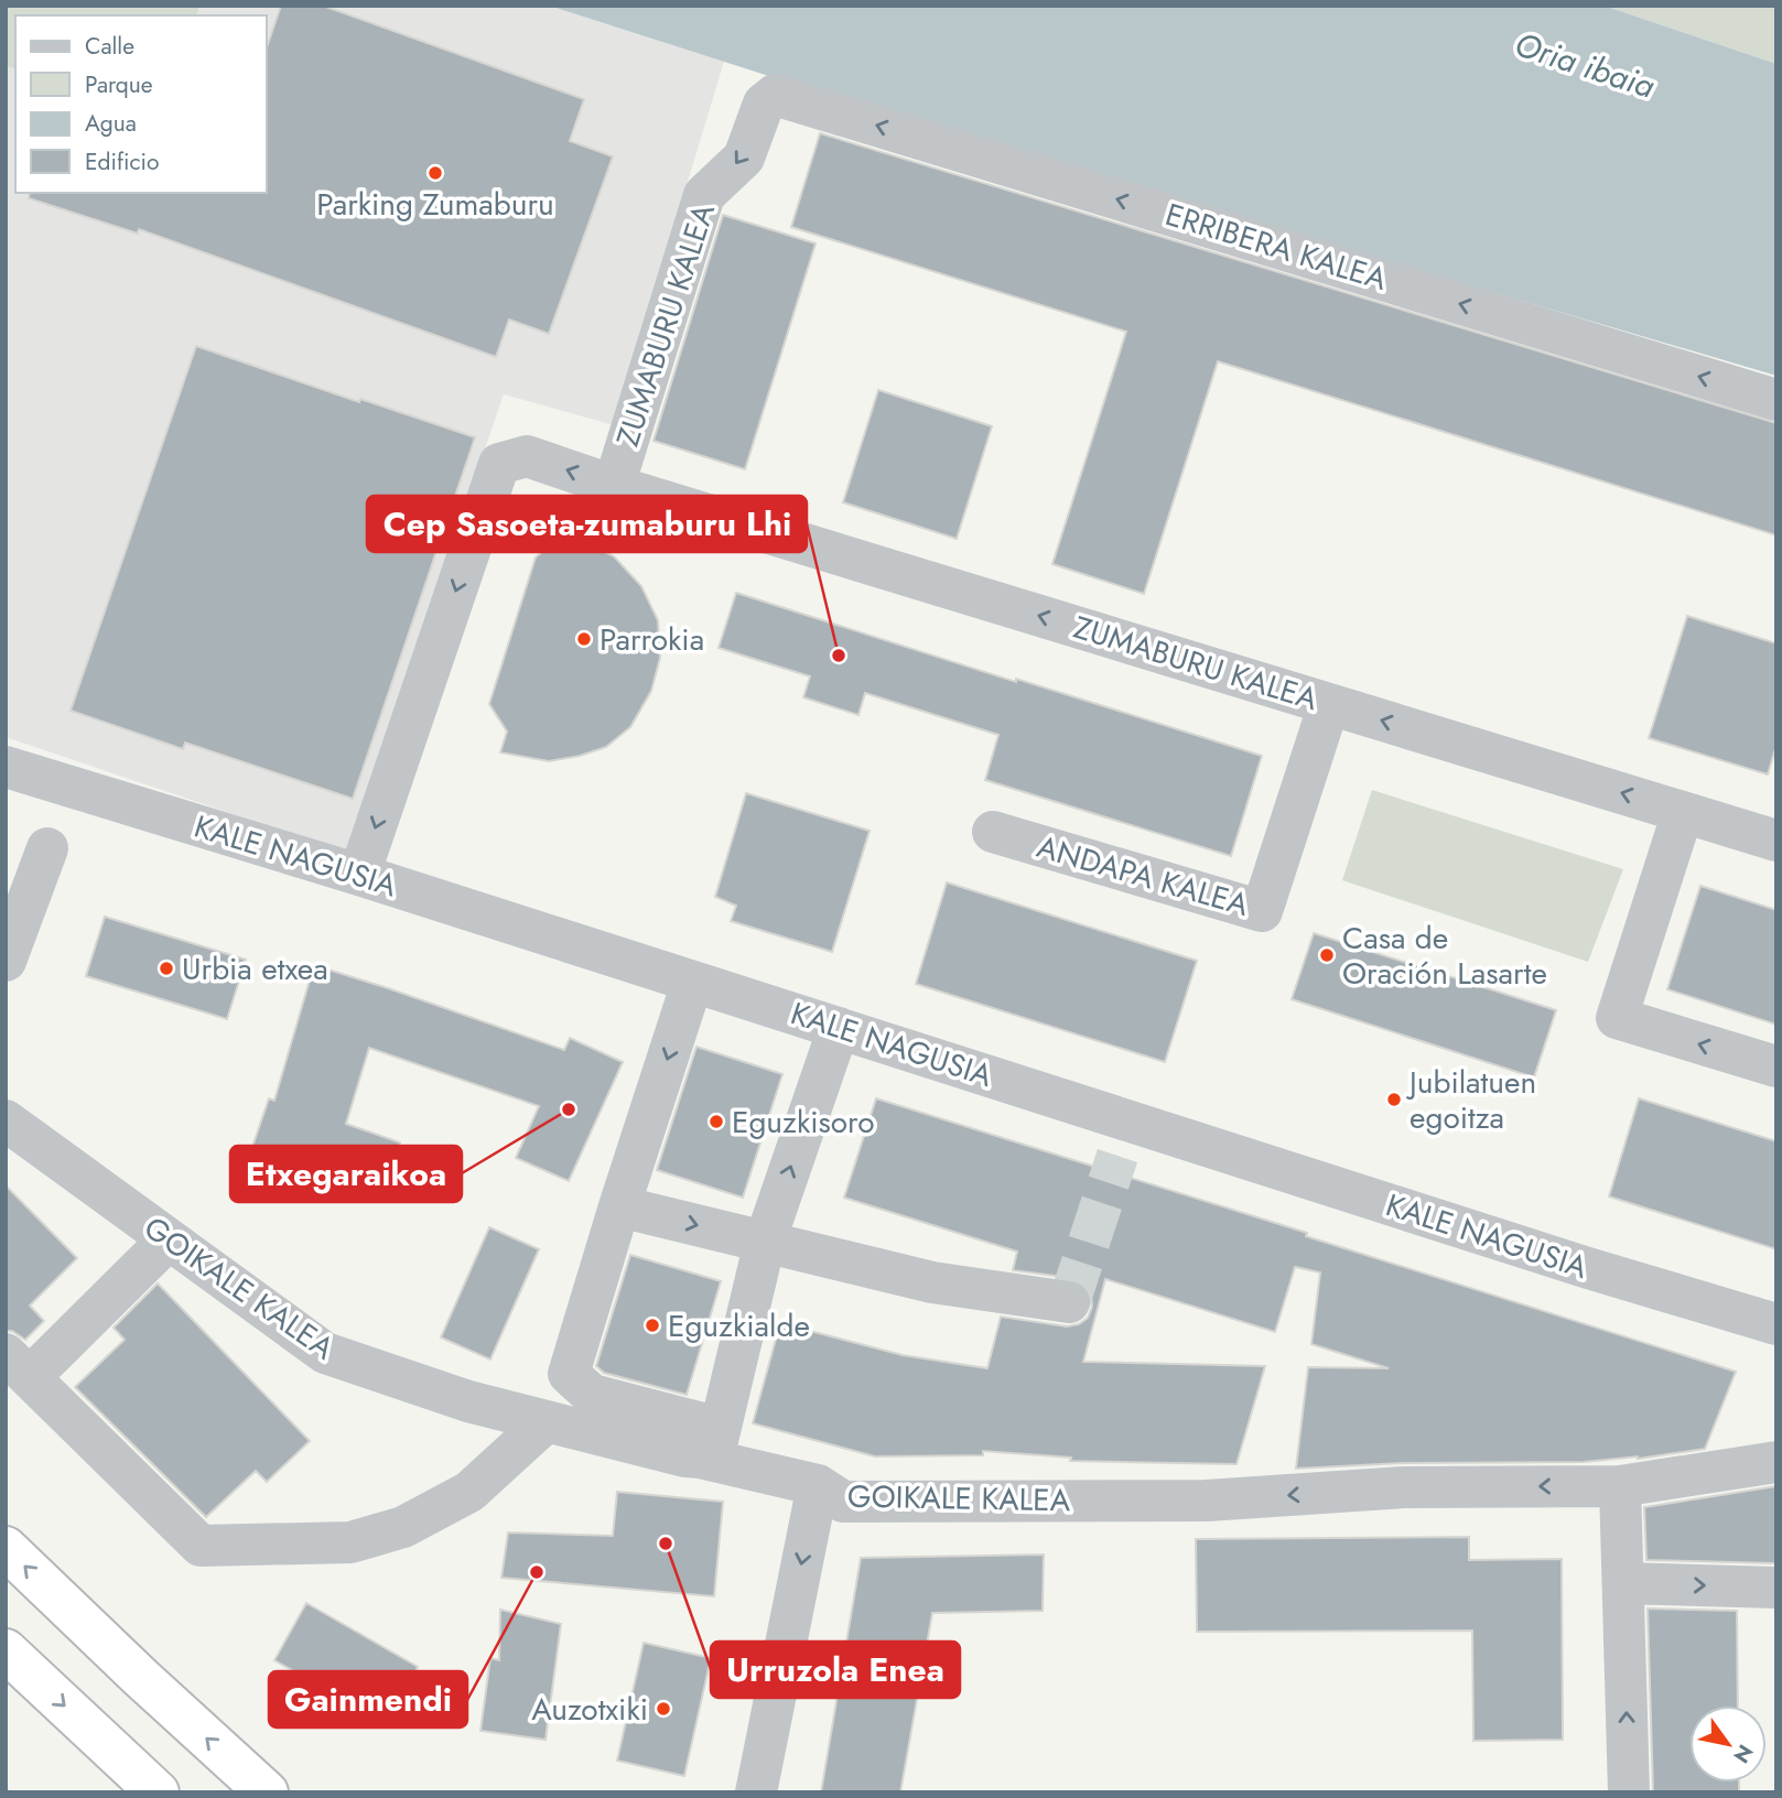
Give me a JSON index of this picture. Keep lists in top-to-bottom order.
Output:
{
  "streets": {
    "street": [
      "ERRIBERA KALEA",
      "ZUMABURU KALEA",
      "KALE NAGUSIA",
      "ANDAPA KALEA",
      "GOIKALE KALEA"
    ]
  },
  "crossings": [
    ["ERRIBERA KALEA", "ZUMABURU KALEA"],
    ["ZUMABURU KALEA", "KALE NAGUSIA"],
    ["ZUMABURU KALEA", "ANDAPA KALEA"]
  ],
  "one_way": ["ERRIBERA KALEA", "GOIKALE KALEA"],
  "water": ["Oria ibaia"],
  "places": [
    "Parking Zumaburu",
    "Parrokia",
    "Cep Sasoeta-zumaburu Lhi",
    "Casa de Oración Lasarte",
    "Urbia etxea",
    "Jubilatuen egoitza",
    "Etxegaraikoa",
    "Eguzkisoro",
    "Eguzkialde",
    "Urruzola Enea",
    "Gainmendi",
    "Auzotxiki"
  ],
  "legend": [
    "Calle",
    "Parque",
    "Agua",
    "Edificio"
  ],
  "north": "bottom right"
}
